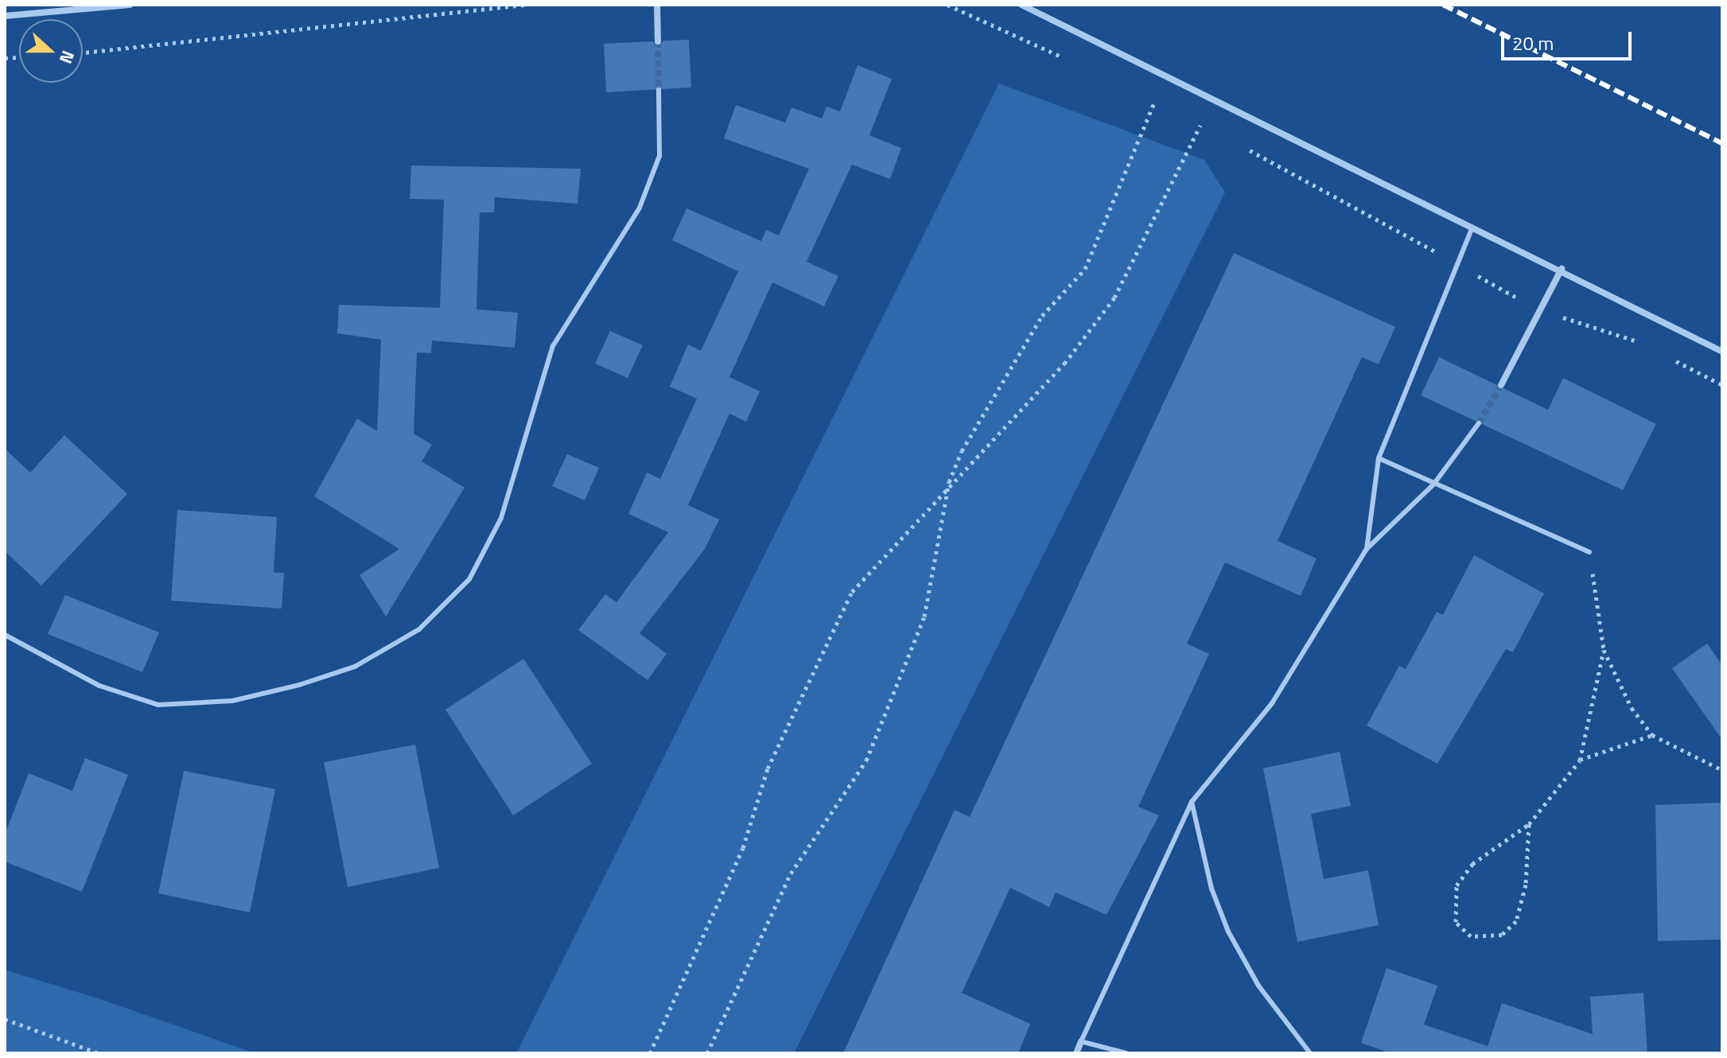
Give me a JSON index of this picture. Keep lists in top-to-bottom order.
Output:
{
  "scale_bar": "20 m",
  "north": "right"
}
